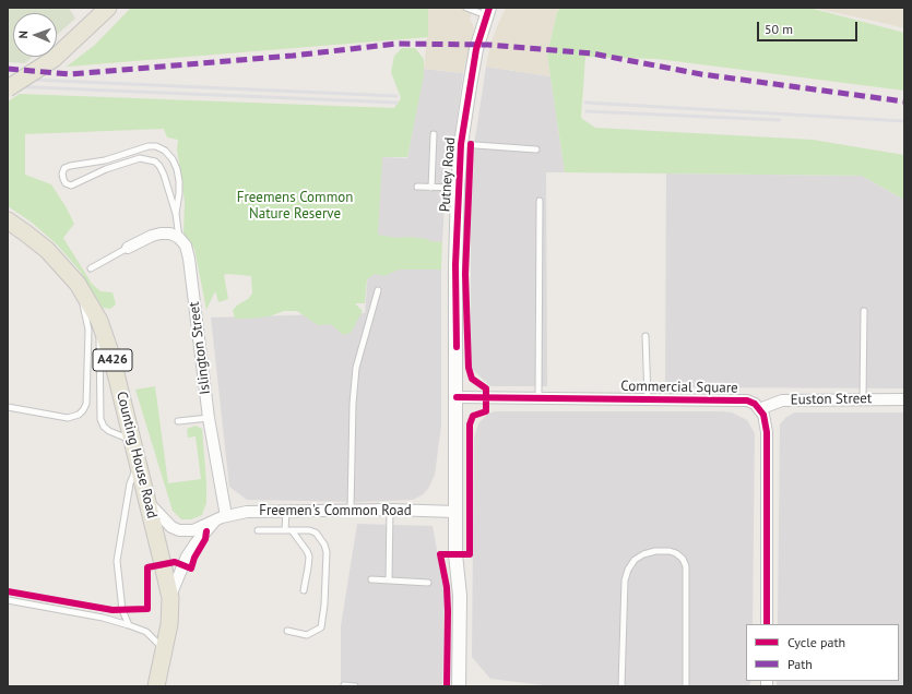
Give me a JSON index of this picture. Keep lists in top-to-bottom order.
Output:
{
  "streets": {
    "main road": ["A426", "Counting House Road"],
    "street": [
      "Putney Road",
      "Islington Street",
      "Commercial Square",
      "Euston Street",
      "Freemen's Common Road"
    ]
  },
  "crossings": [
    ["Putney Road", "Commercial Square"],
    ["Islington Street", "Freemen's Common Road"],
    ["A426", "Counting House Road"],
    ["Commercial Square", "Euston Street"],
    ["Counting House Road", "Freemen's Common Road"]
  ],
  "parks": ["Freemens Common Nature Reserve"],
  "legend": ["Cycle path", "Path"],
  "scale_bar": "50 m",
  "north": "left"
}
